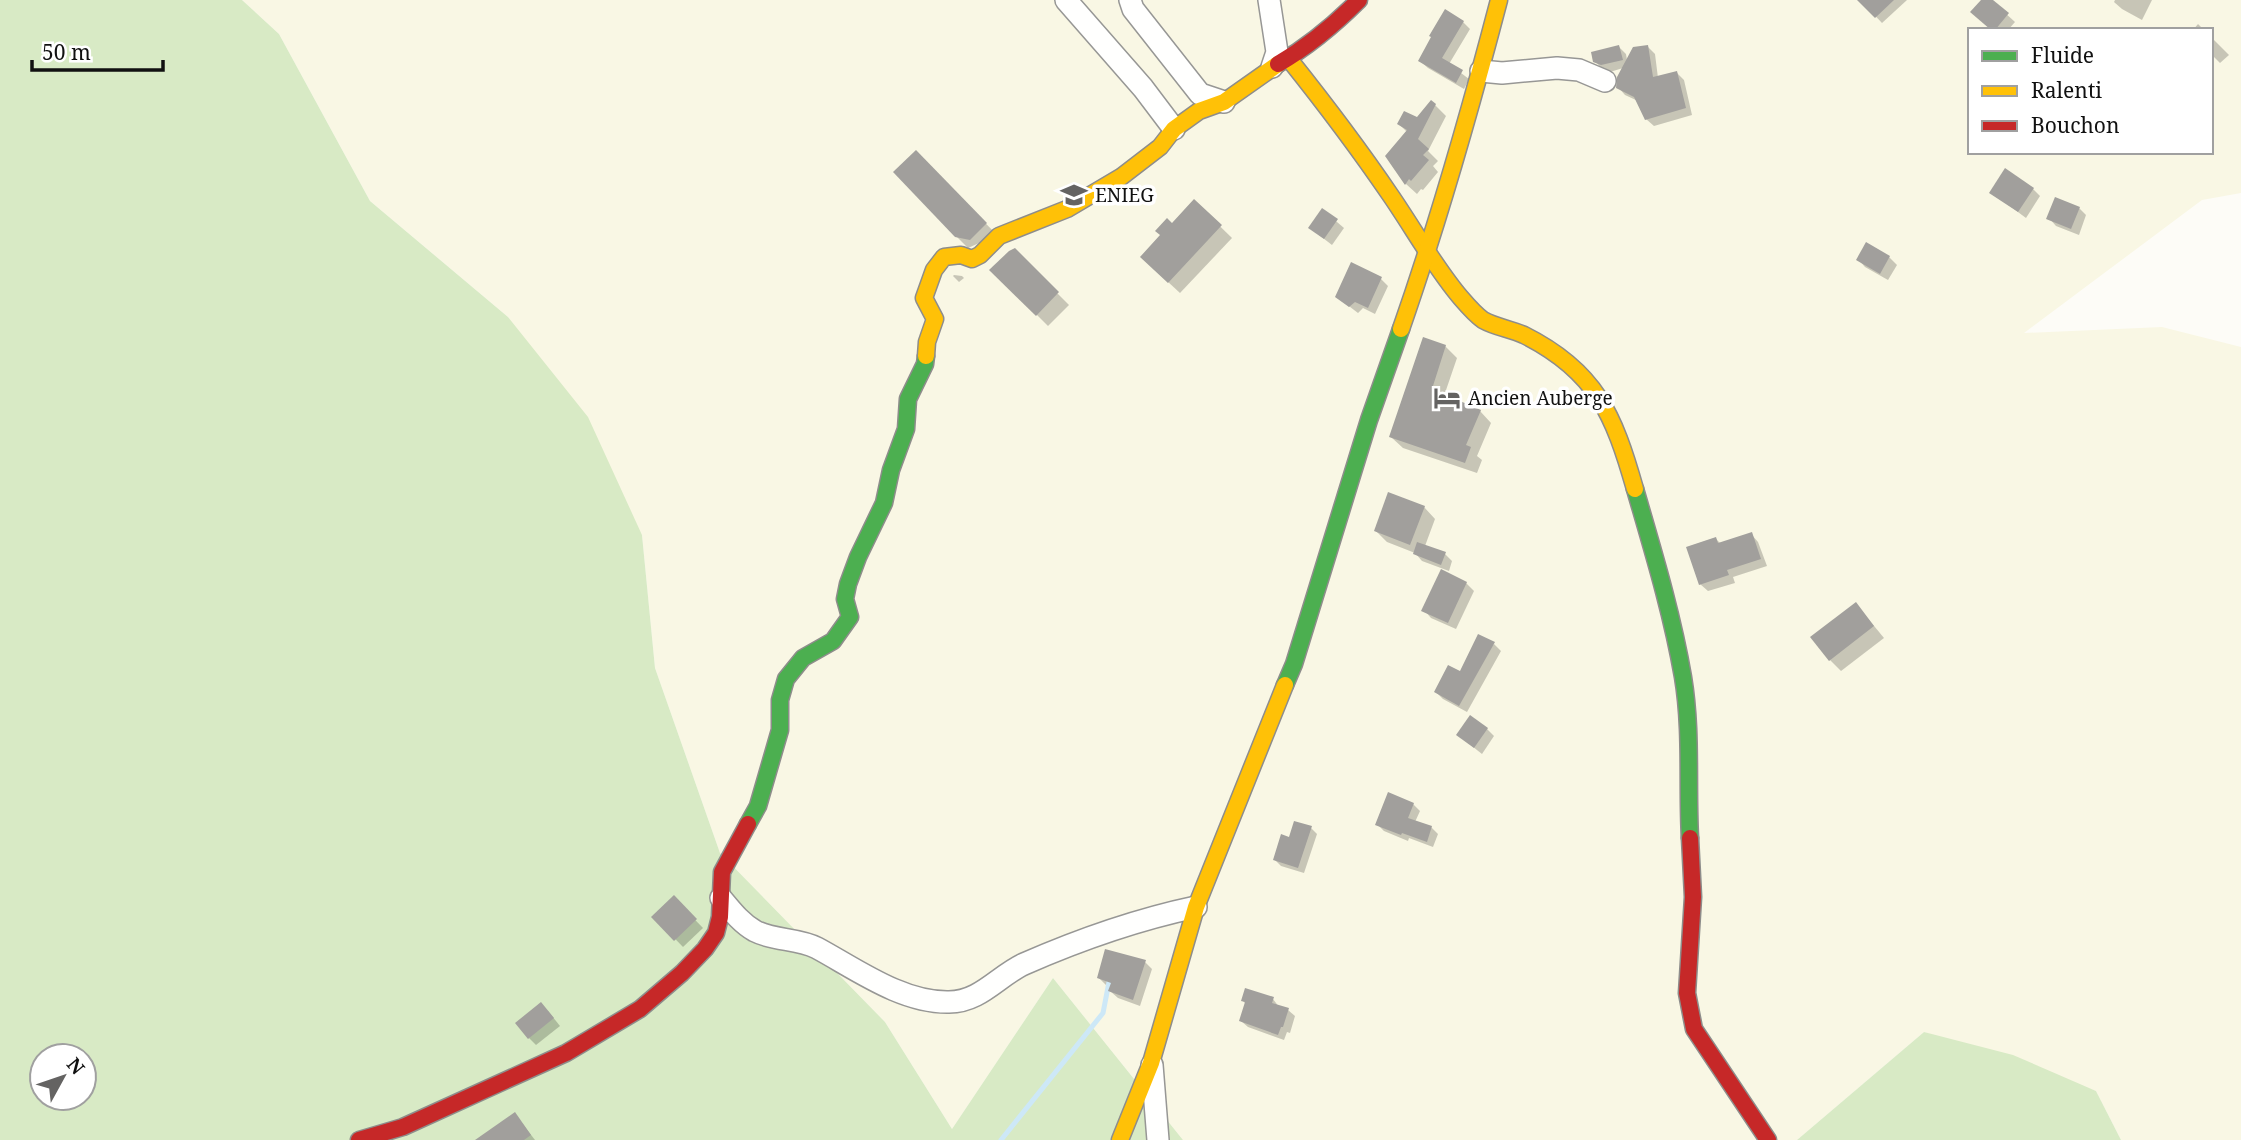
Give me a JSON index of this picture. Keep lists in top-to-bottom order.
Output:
{
  "places": {
    "school or university": ["ENIEG"],
    "hotel": ["Ancien Auberge"]
  },
  "legend": ["Fluide", "Ralenti", "Bouchon"],
  "scale_bar": "50 m",
  "north": "top right"
}
